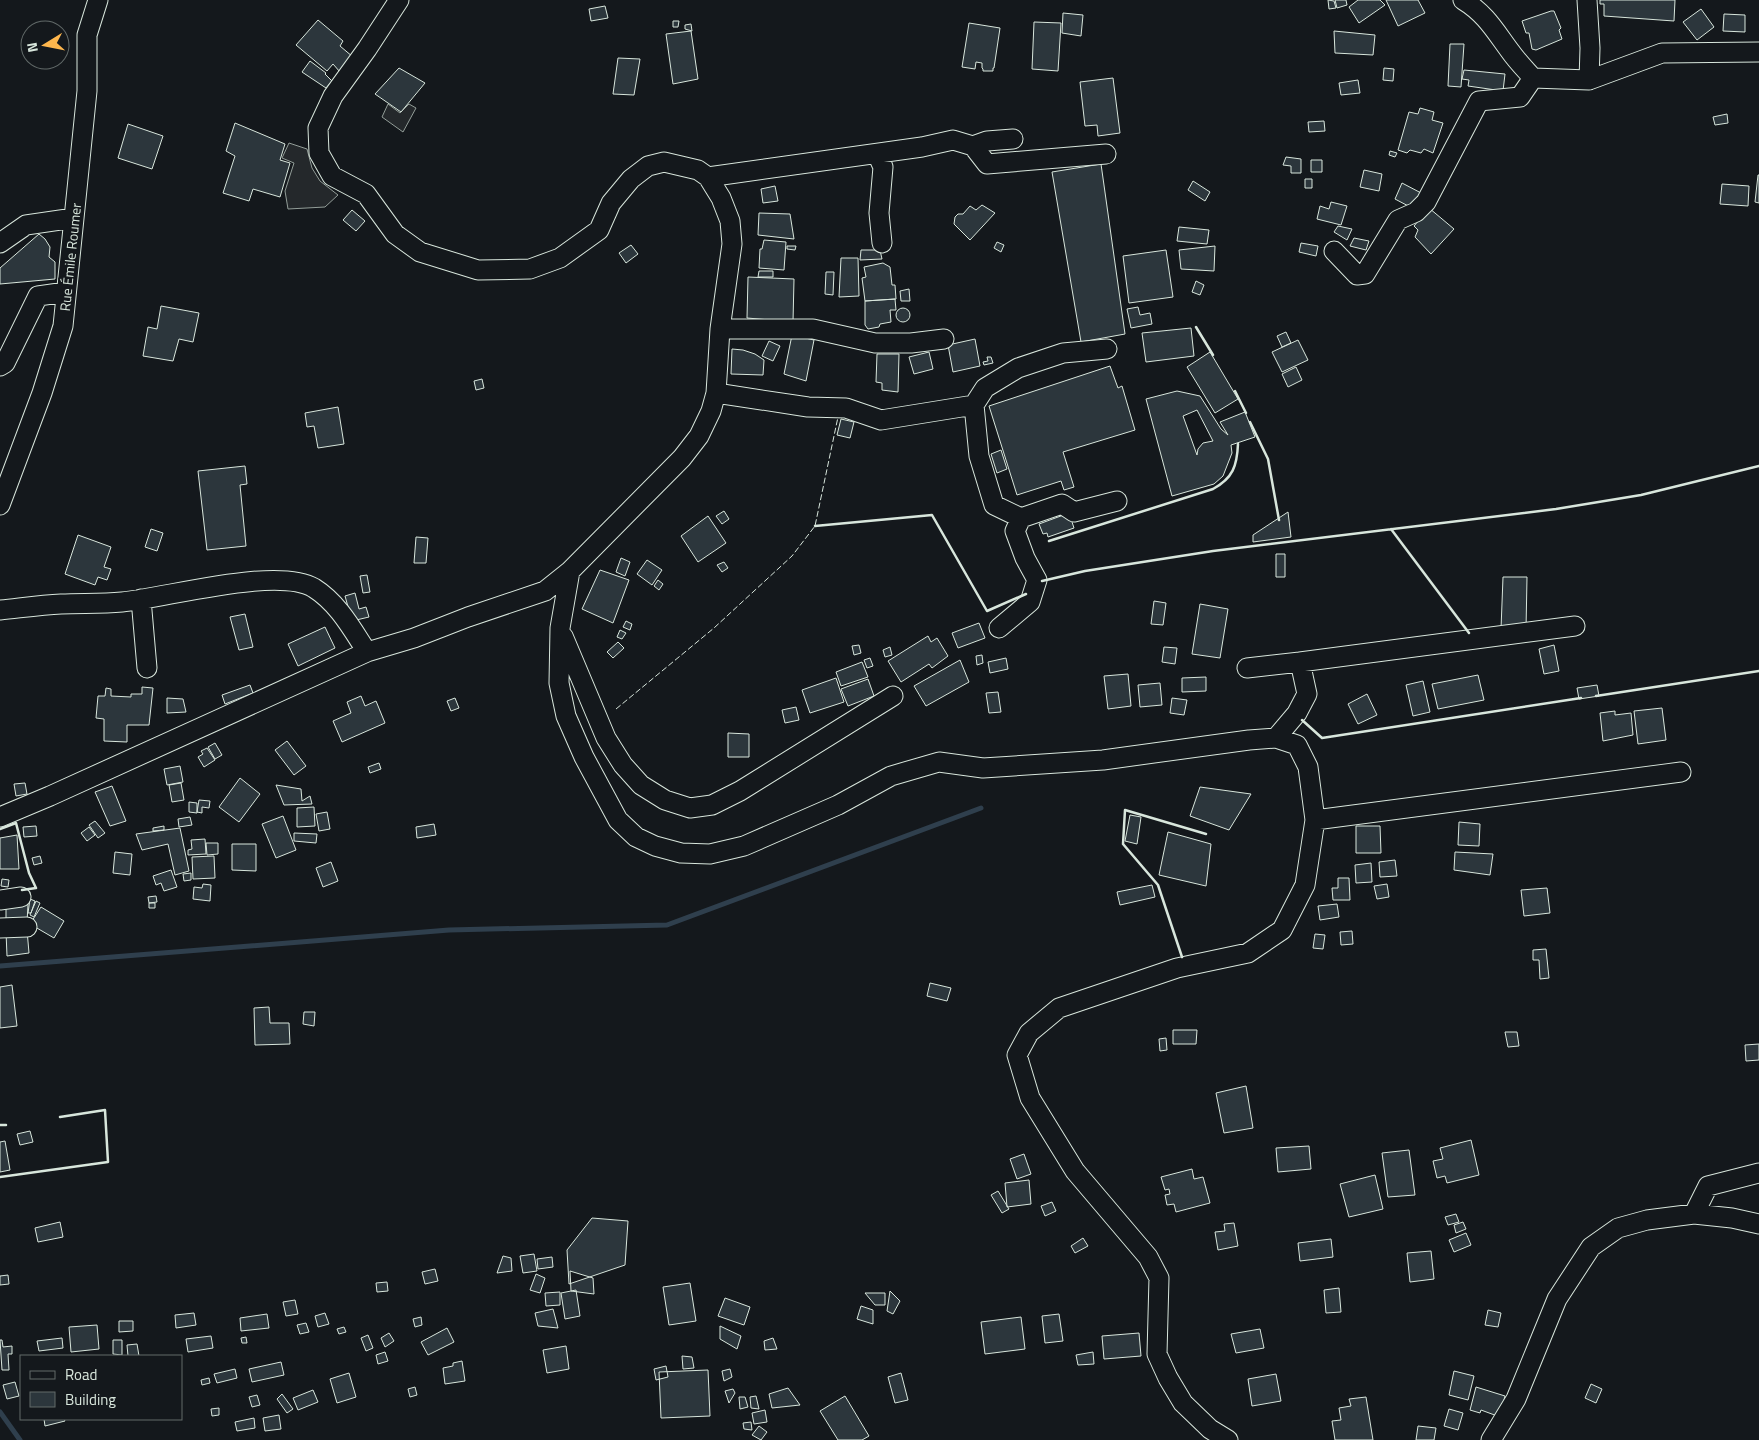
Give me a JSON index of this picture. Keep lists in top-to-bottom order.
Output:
{
  "streets": {
    "street": ["Rue Émile Roumer"]
  },
  "legend": ["Road", "Building"],
  "north": "left"
}
